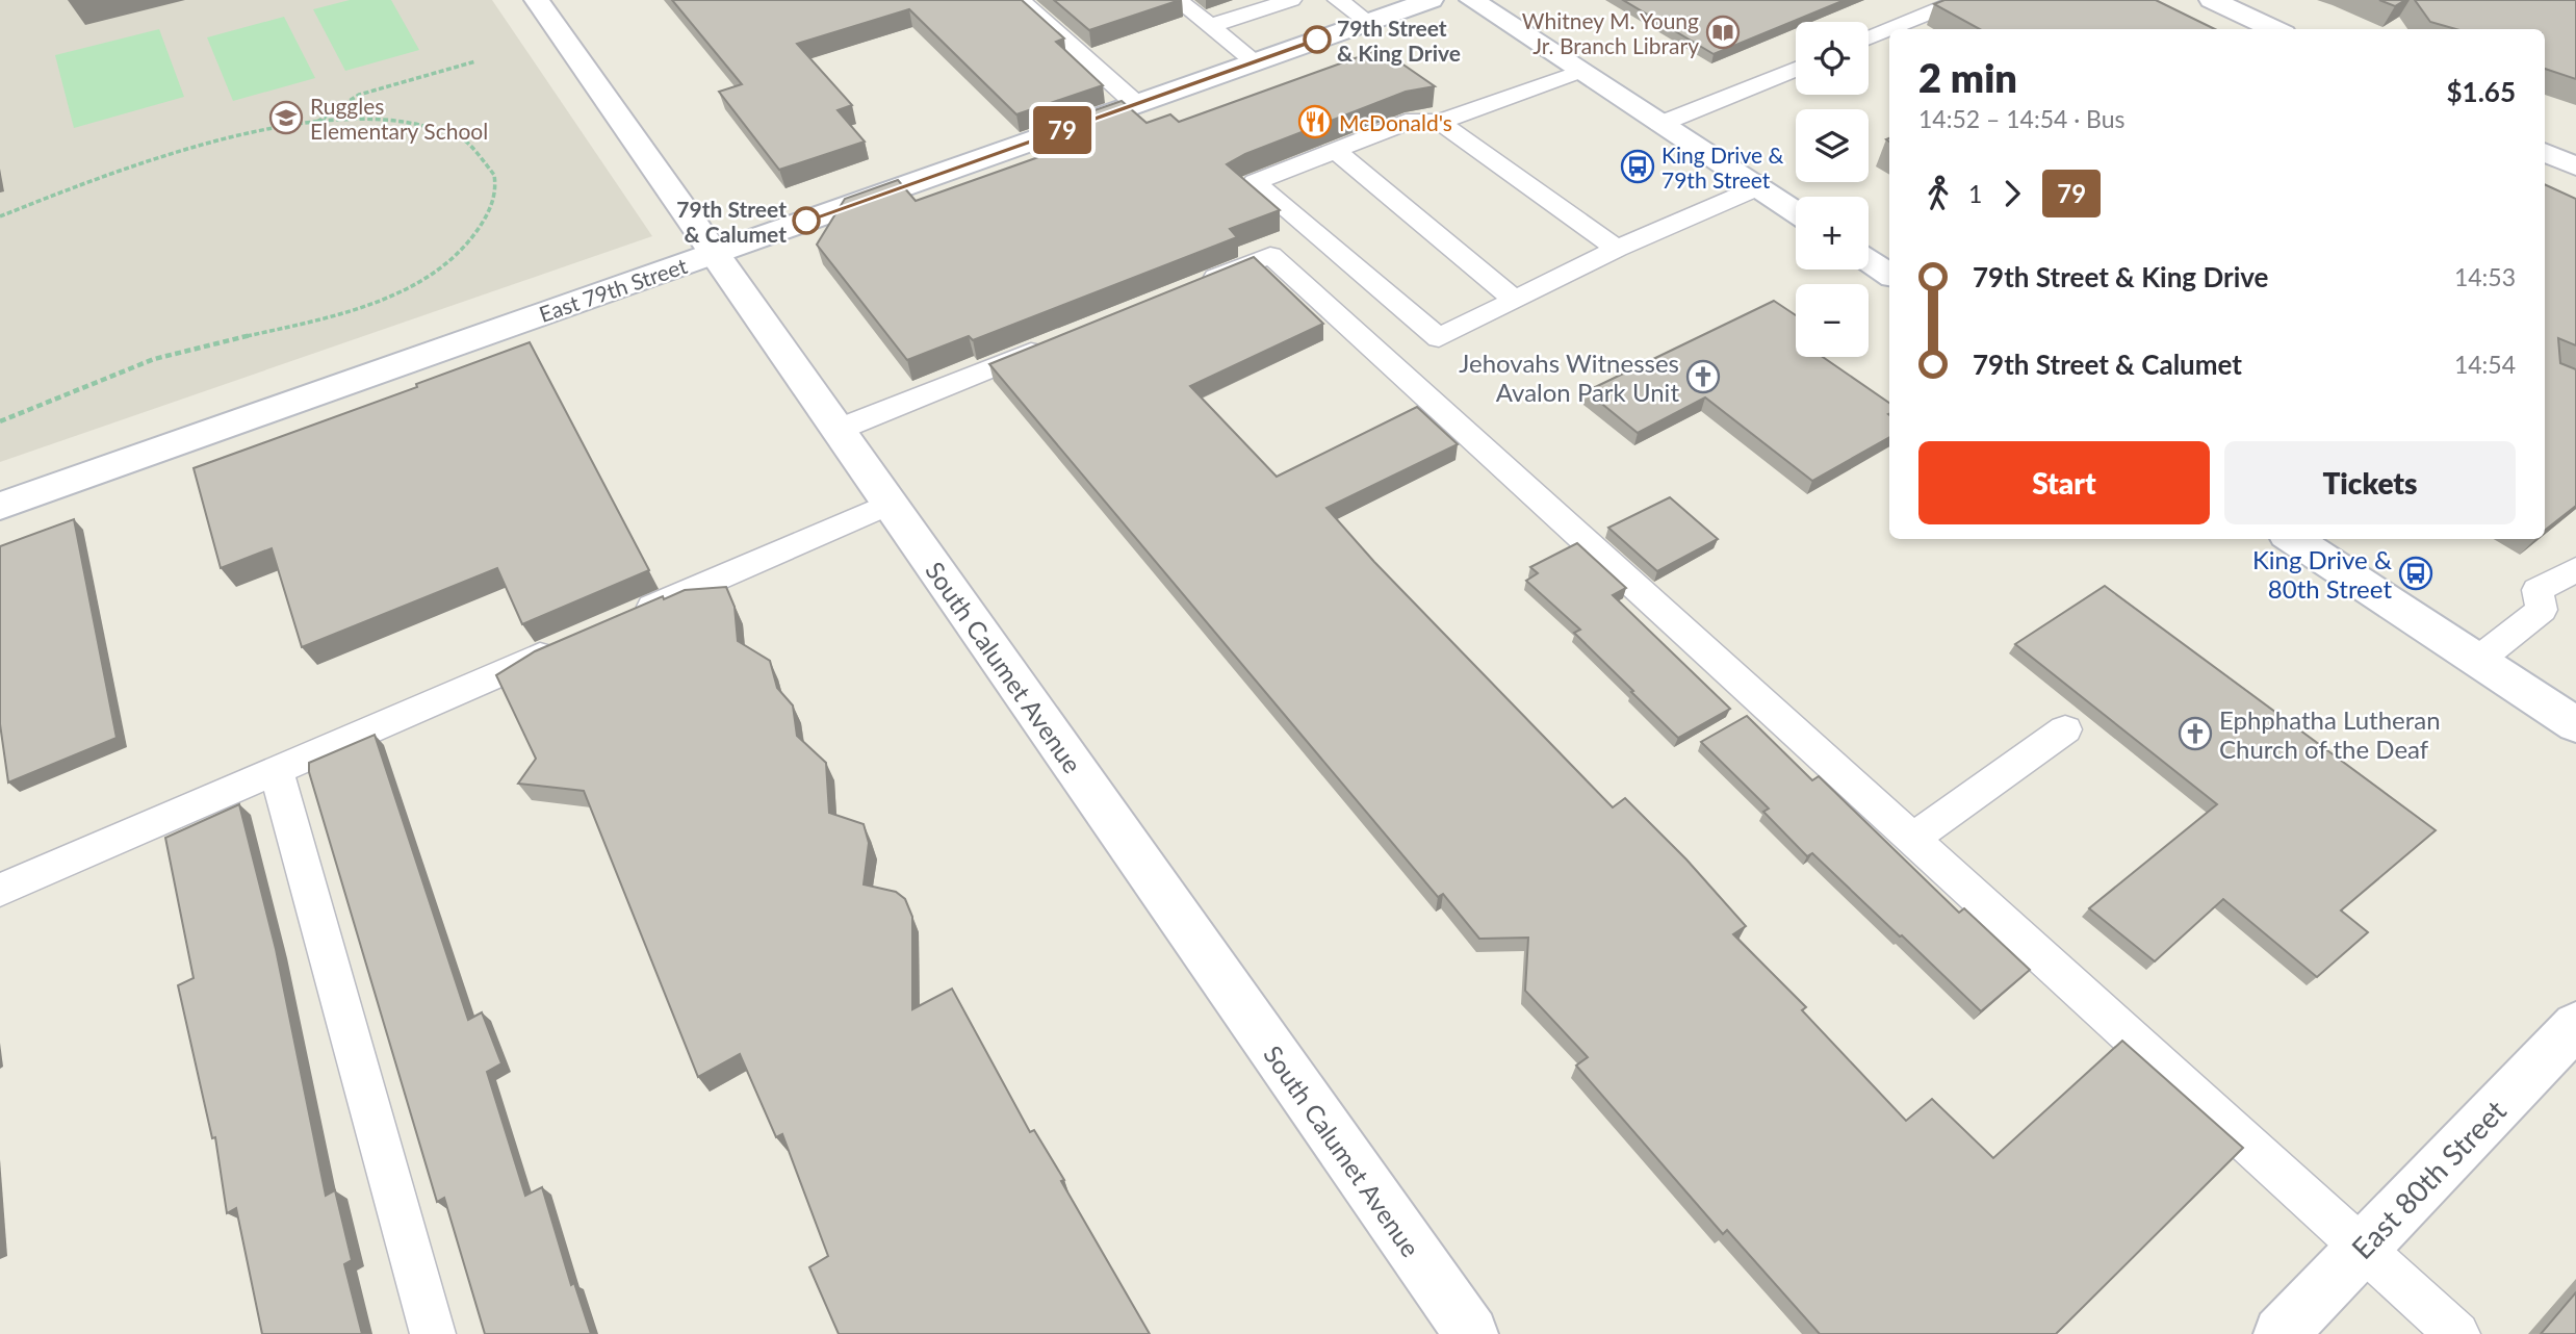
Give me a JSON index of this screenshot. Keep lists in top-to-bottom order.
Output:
{
  "streets": {
    "street": ["East 79th Street", "South Calumet Avenue", "East 80th Street"]
  },
  "crossings": [
    ["East 79th Street", "South Calumet Avenue"]
  ],
  "places": {
    "library": ["Whitney M. Young Jr. Branch Library"],
    "other": ["79th Street & King Drive", "79th Street & Calumet"],
    "school or university": ["Ruggles Elementary School"],
    "restaurant": ["McDonald's"],
    "bus stop": ["King Drive & 79th Street", "King Drive & 80th Street"],
    "church": ["Jehovahs Witnesses Avalon Park Unit", "Ephphatha Lutheran Church of the Deaf"]
  },
  "lines": ["bus line 79"],
  "page": {
    "on_map": "79",
    "map_buttons": ["+", "−"],
    "heading": ["2 min", "14:52 – 14:54 · Bus", "$1.65"],
    "legs": ["1", "79"],
    "list": [
      {
        "name": "79th Street & King Drive",
        "value": "14:53"
      },
      {
        "name": "79th Street & Calumet",
        "value": "14:54"
      }
    ],
    "buttons": ["Start", "Tickets"]
  }
}
